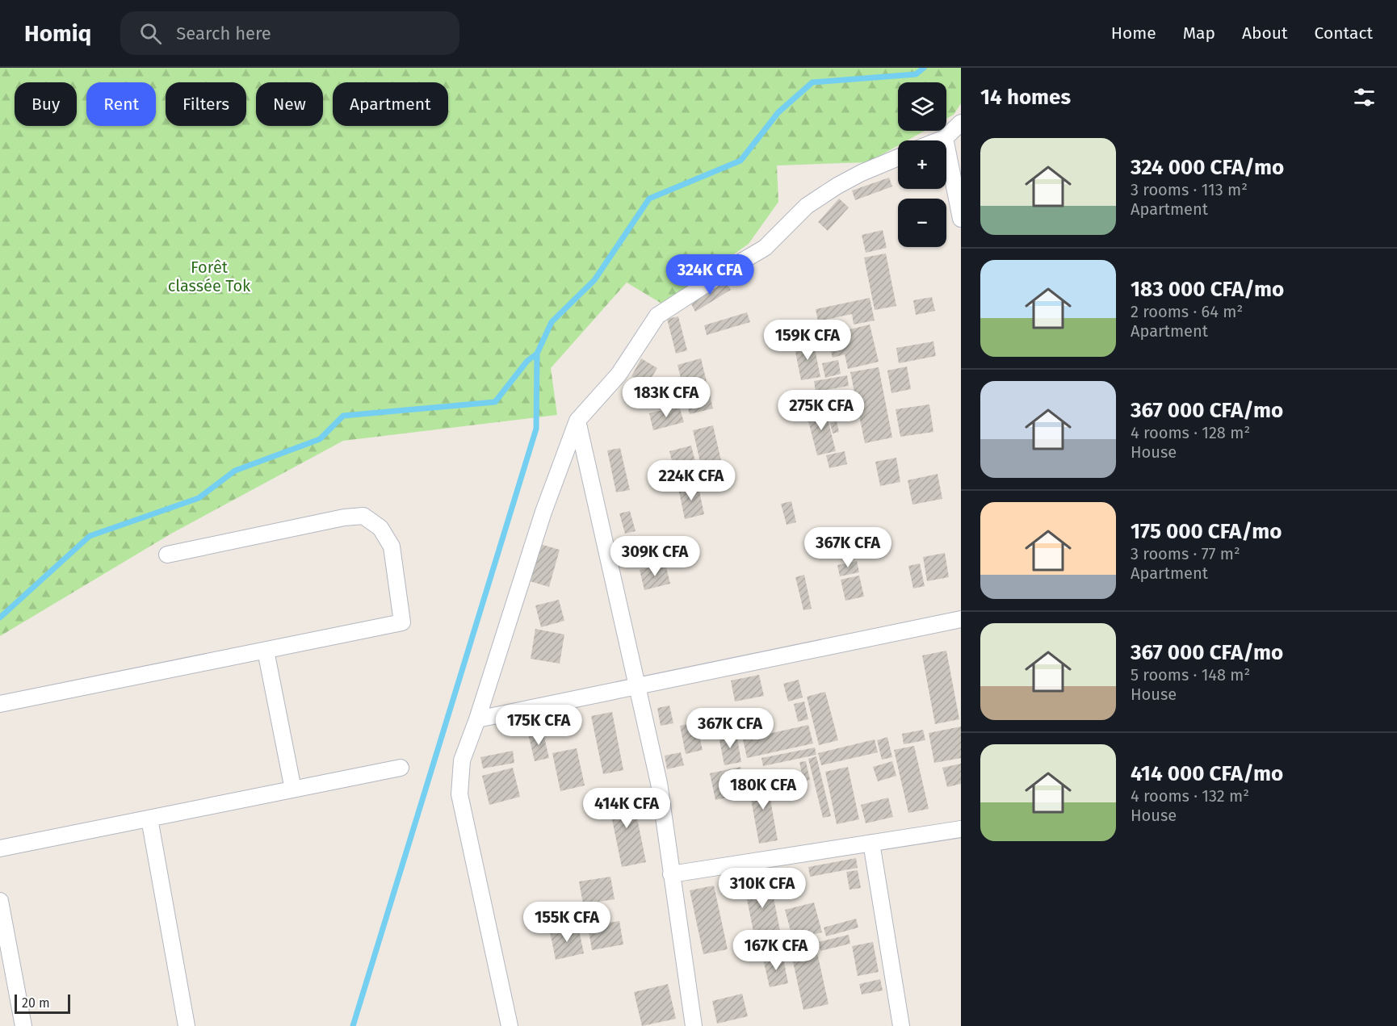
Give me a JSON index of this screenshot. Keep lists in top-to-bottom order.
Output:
{
  "parks": ["Forêt classée Tok"],
  "scale_bar": "20 m",
  "page": {
    "header": "Homiq",
    "search": "Search here",
    "nav": [
      "Home",
      "Map",
      "About",
      "Contact"
    ],
    "heading": "14 homes",
    "map_buttons": ["+", "−"],
    "chip": [
      "Buy",
      "Rent",
      "Filters",
      "New",
      "Apartment"
    ],
    "list": [
      {
        "name": "324 000 CFA/mo",
        "note": "3 rooms · 113 m² · Apartment"
      },
      {
        "name": "183 000 CFA/mo",
        "note": "2 rooms · 64 m² · Apartment"
      },
      {
        "name": "367 000 CFA/mo",
        "note": "4 rooms · 128 m² · House"
      },
      {
        "name": "175 000 CFA/mo",
        "note": "3 rooms · 77 m² · Apartment"
      },
      {
        "name": "367 000 CFA/mo",
        "note": "5 rooms · 148 m² · House"
      },
      {
        "name": "414 000 CFA/mo",
        "note": "4 rooms · 132 m² · House"
      }
    ],
    "price": [
      "324K CFA",
      "159K CFA",
      "183K CFA",
      "275K CFA",
      "224K CFA",
      "367K CFA",
      "309K CFA",
      "175K CFA",
      "367K CFA",
      "180K CFA",
      "414K CFA",
      "310K CFA",
      "155K CFA",
      "167K CFA"
    ],
    "scale": "20 m"
  }
}
